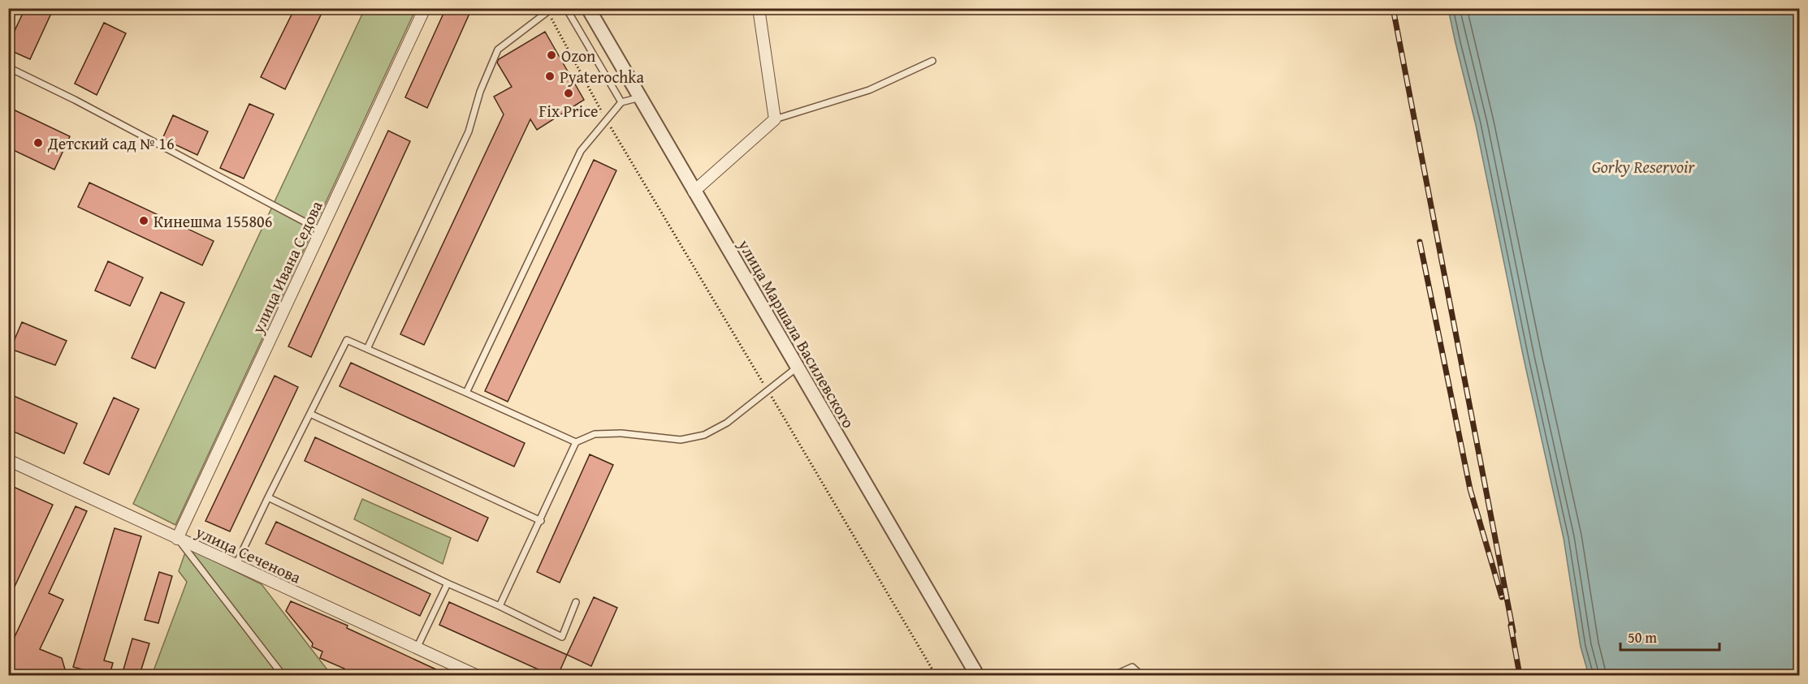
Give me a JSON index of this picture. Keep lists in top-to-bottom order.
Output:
{
  "streets": {
    "street": ["улица Ивана Седова", "улица Маршала Василевского", "улица Сеченова"]
  },
  "crossings": [
    ["улица Ивана Седова", "улица Сеченова"]
  ],
  "water": ["Gorky Reservoir"],
  "places": [
    "Ozon",
    "Pyaterochka",
    "Fix Price",
    "Детский сад № 16",
    "Кинешма 155806"
  ],
  "scale_bar": "50 m"
}
